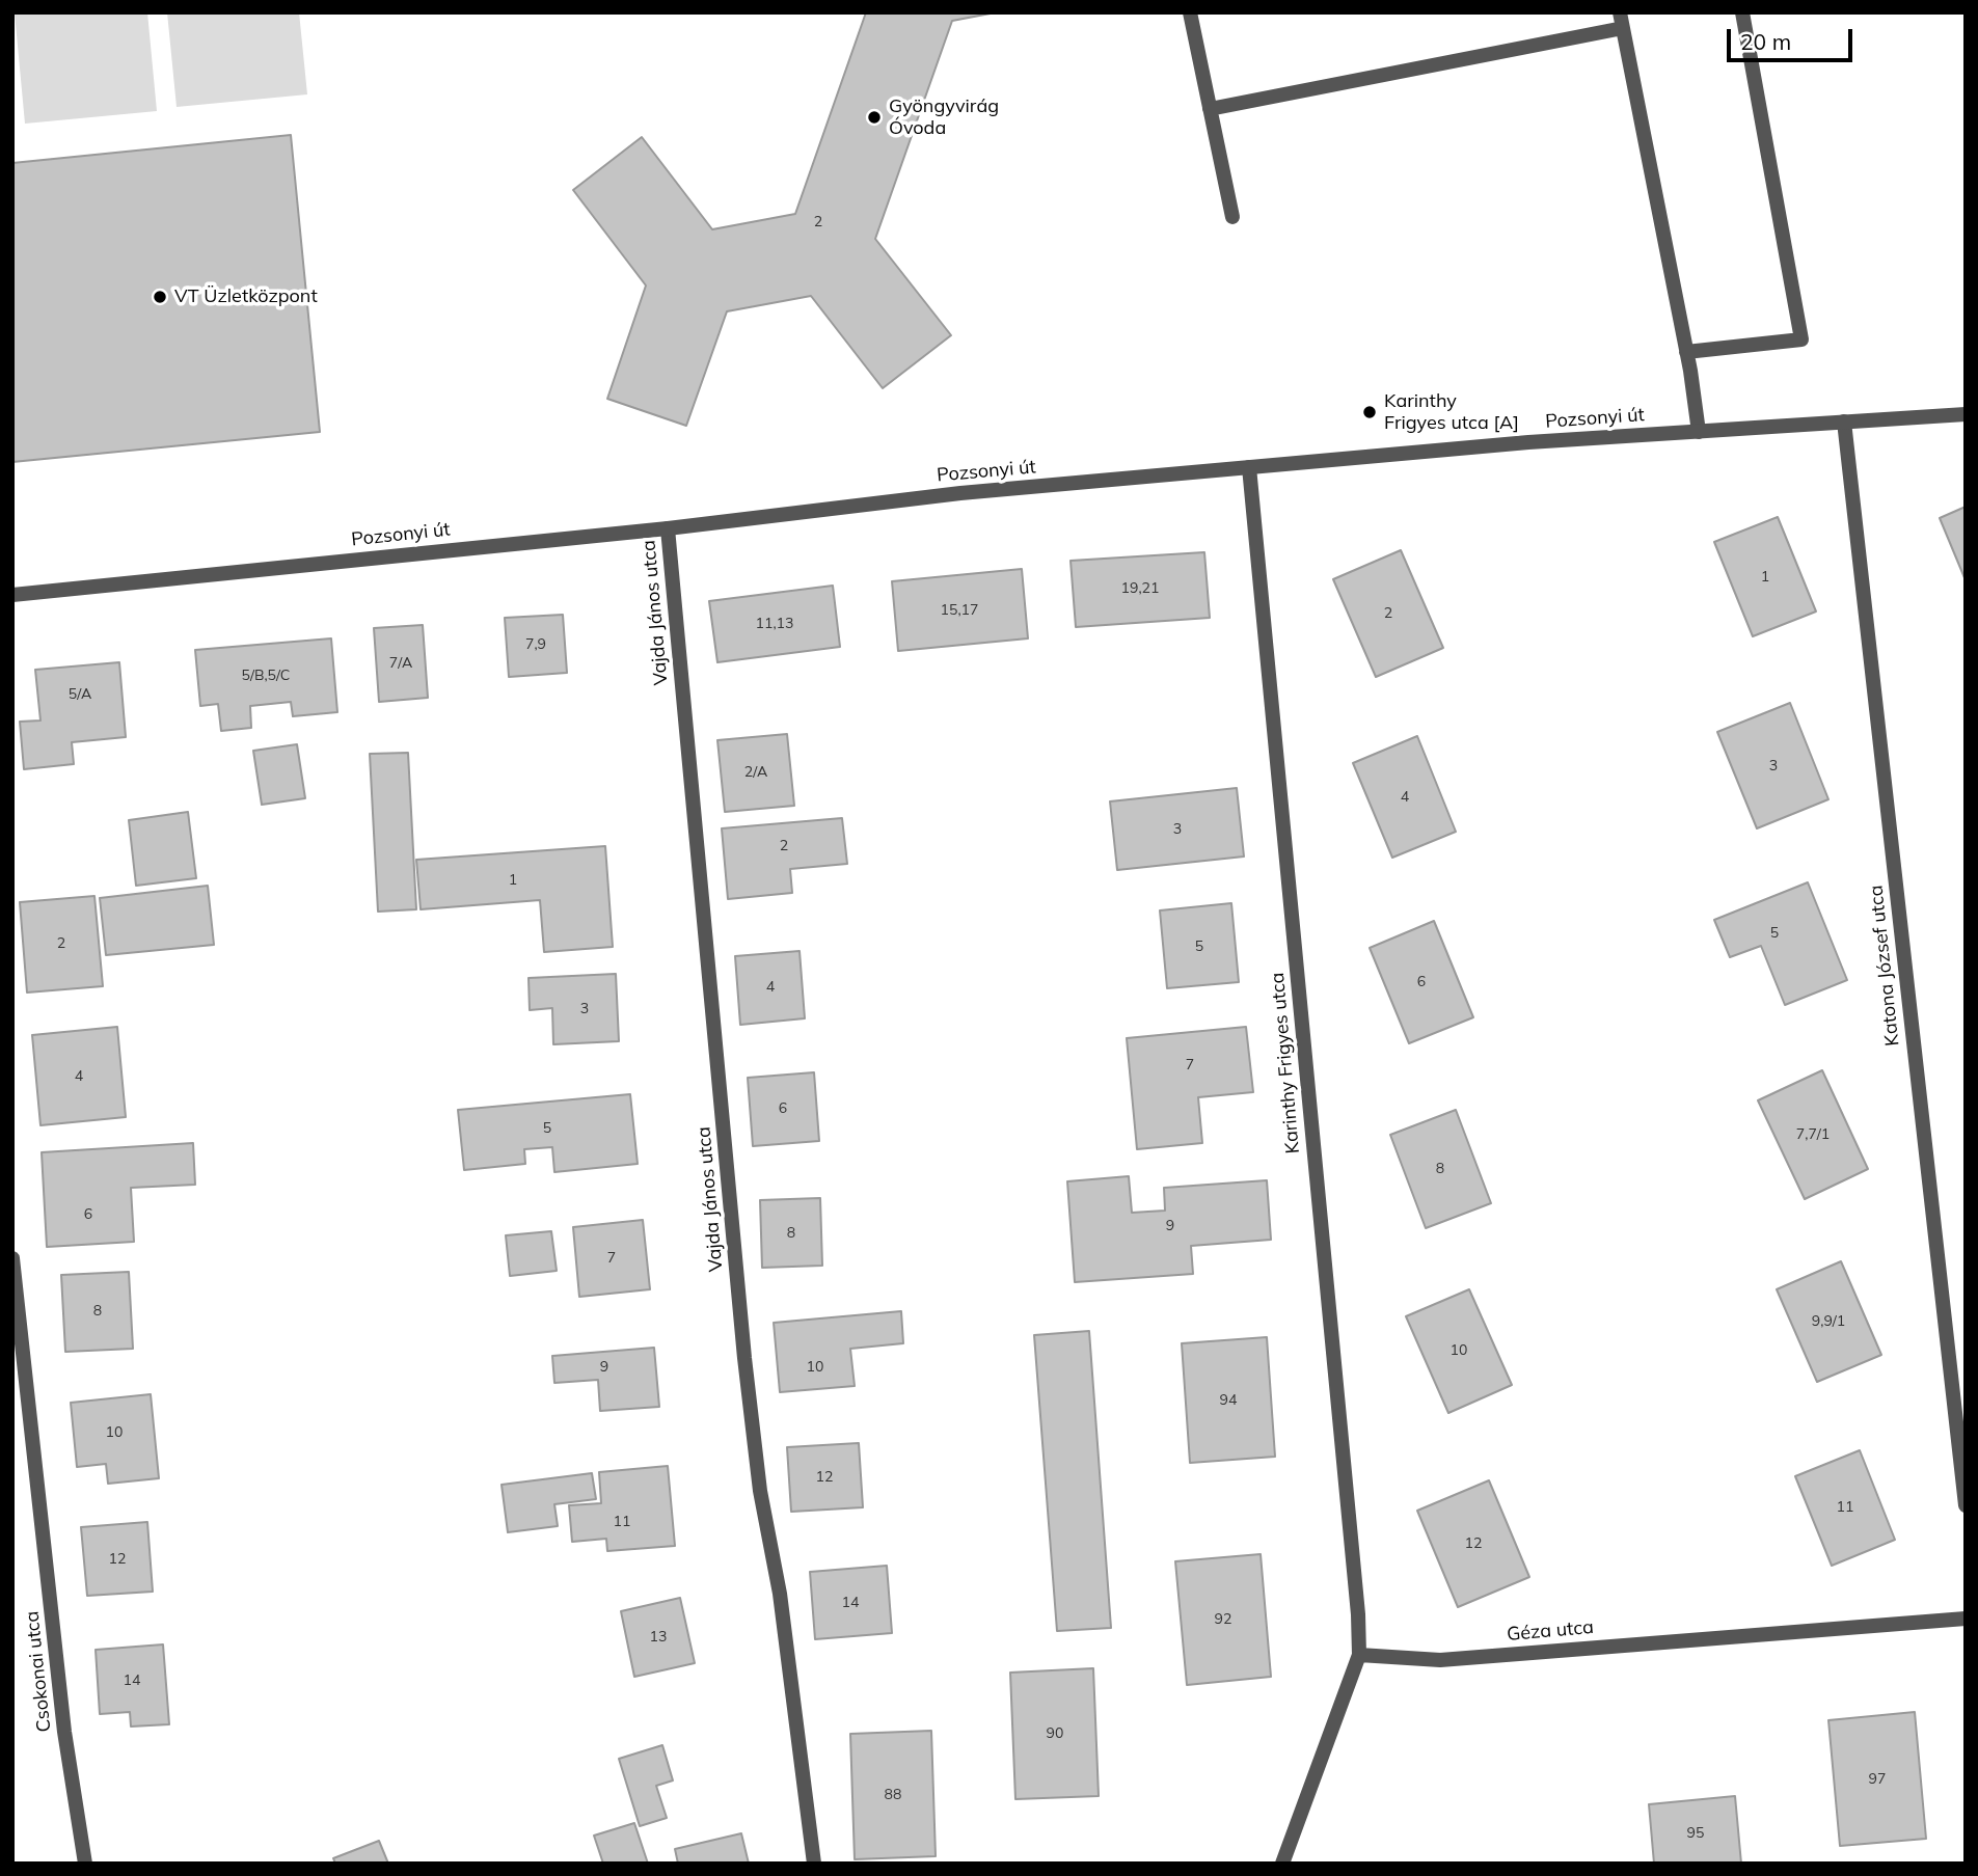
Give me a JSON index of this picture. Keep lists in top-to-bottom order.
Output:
{
  "streets": {
    "street": [
      "Pozsonyi út",
      "Vajda János utca",
      "Katona József utca",
      "Karinthy Frigyes utca",
      "Géza utca",
      "Csokonai utca"
    ]
  },
  "crossings": [
    ["Pozsonyi út", "Vajda János utca"],
    ["Pozsonyi út", "Katona József utca"],
    ["Pozsonyi út", "Karinthy Frigyes utca"],
    ["Karinthy Frigyes utca", "Géza utca"]
  ],
  "places": ["Gyöngyvirág Óvoda", "VT Üzletközpont", "Karinthy Frigyes utca [A]"],
  "house_numbers": [
    "2",
    "1",
    "19,21",
    "15,17",
    "2",
    "11,13",
    "7,9",
    "7/A",
    "5/B,5/C",
    "5/A",
    "3",
    "2/A",
    "4",
    "3",
    "2",
    "1",
    "5",
    "2",
    "5",
    "6",
    "4",
    "3",
    "7",
    "4",
    "6",
    "5",
    "7,7/1",
    "8",
    "6",
    "9",
    "8",
    "7",
    "8",
    "9,9/1",
    "10",
    "9",
    "10",
    "94",
    "10",
    "12",
    "11",
    "11",
    "12",
    "12",
    "14",
    "92",
    "13",
    "14",
    "90",
    "97",
    "88",
    "95"
  ],
  "scale_bar": "20 m"
}
